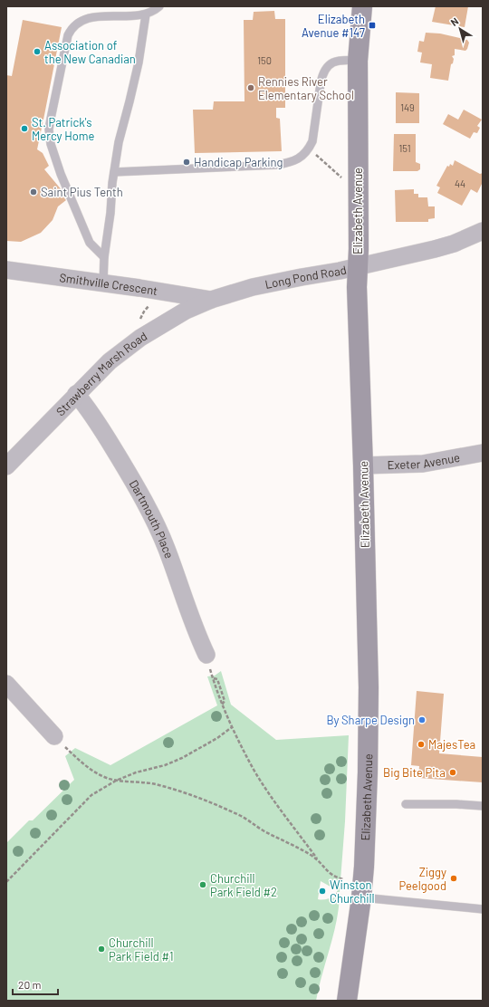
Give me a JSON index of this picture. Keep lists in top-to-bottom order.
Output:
{
  "streets": {
    "main road": ["Elizabeth Avenue"],
    "street": [
      "Long Pond Road",
      "Smithville Crescent",
      "Strawberry Marsh Road",
      "Exeter Avenue",
      "Dartmouth Place"
    ]
  },
  "crossings": [
    ["Elizabeth Avenue", "Long Pond Road"],
    ["Elizabeth Avenue", "Exeter Avenue"],
    ["Long Pond Road", "Smithville Crescent"],
    ["Long Pond Road", "Strawberry Marsh Road"],
    ["Smithville Crescent", "Strawberry Marsh Road"],
    ["Strawberry Marsh Road", "Dartmouth Place"]
  ],
  "places": {
    "transit": ["Elizabeth Avenue #147"],
    "other": [
      "Association of the New Canadian",
      "Rennies River Elementary School",
      "St. Patrick's Mercy Home",
      "Handicap Parking",
      "Saint Pius Tenth",
      "By Sharpe Design",
      "MajesTea",
      "Big Bite Pita",
      "Ziggy Peelgood",
      "Churchill Park Field #2",
      "Winston Churchill",
      "Churchill Park Field #1"
    ]
  },
  "house_numbers": [
    "150",
    "149",
    "151",
    "44"
  ],
  "scale_bar": "20 m",
  "north": "top left"
}
